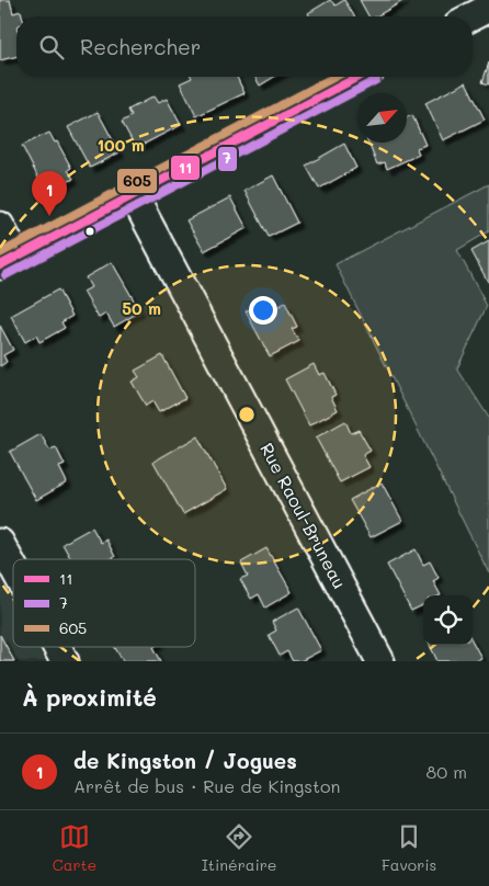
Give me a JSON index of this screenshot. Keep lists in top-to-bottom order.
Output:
{
  "streets": {
    "street": ["Rue Raoul-Bruneau"]
  },
  "lines": ["transit line 11", "transit line 605", "transit line 7"],
  "legend": ["11", "7", "605"],
  "north": "top right",
  "page": {
    "search": "Rechercher",
    "pins": "1",
    "heading": "À proximité",
    "list": [
      {
        "mark": "1",
        "name": "de Kingston / Jogues",
        "note": "Arrêt de bus · Rue de Kingston",
        "value": "80 m"
      }
    ],
    "nav": ["Carte", "Itinéraire", "Favoris"]
  },
  "rings": ["100 m", "50 m"]
}
